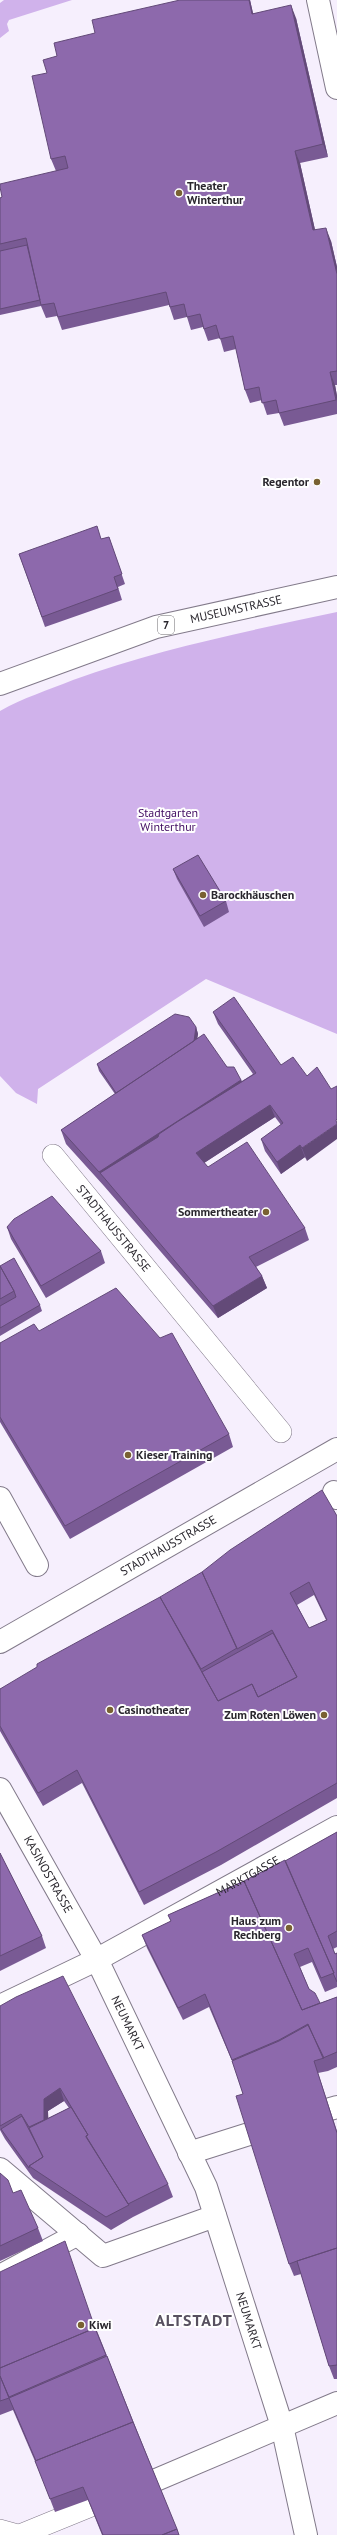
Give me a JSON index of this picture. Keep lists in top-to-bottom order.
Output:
{
  "streets": {
    "street": [
      "MUSEUMSTRASSE",
      "7",
      "STADTHAUSSTRASSE",
      "KASINOSTRASSE",
      "MARKTGASSE",
      "NEUMARKT"
    ]
  },
  "crossings": [
    ["KASINOSTRASSE", "MARKTGASSE"],
    ["KASINOSTRASSE", "NEUMARKT"],
    ["MARKTGASSE", "NEUMARKT"]
  ],
  "districts": ["ALTSTADT"],
  "parks": ["Stadtgarten Winterthur"],
  "places": [
    "Theater Winterthur",
    "Regentor",
    "Barockhäuschen",
    "Sommertheater",
    "Kieser Training",
    "Casinotheater",
    "Zum Roten Löwen",
    "Haus zum Rechberg",
    "Kiwi"
  ]
}
